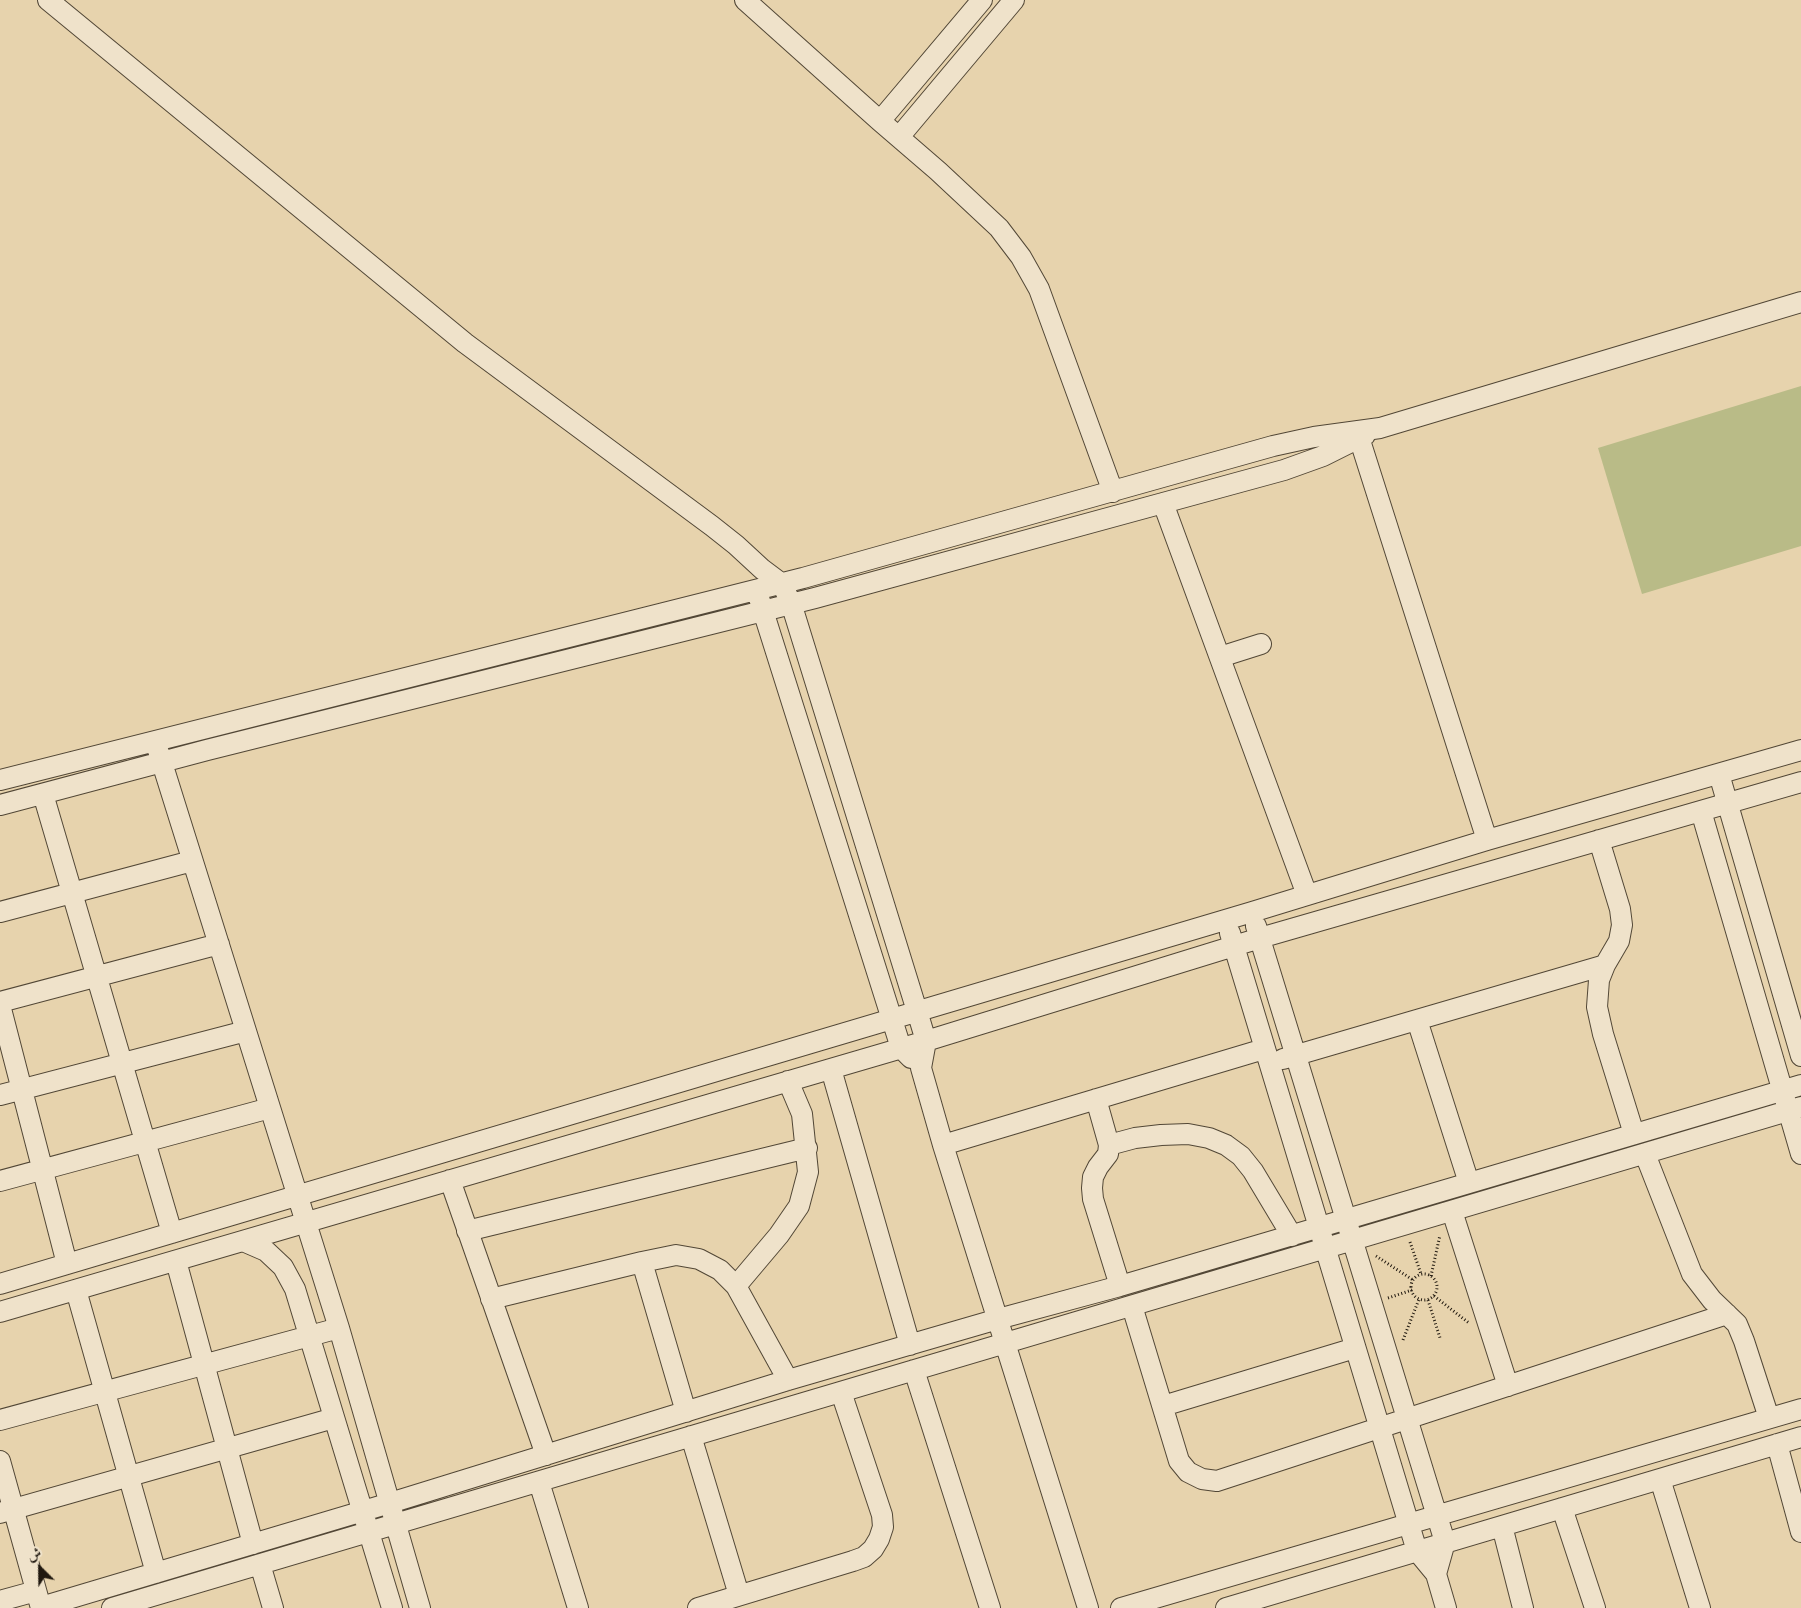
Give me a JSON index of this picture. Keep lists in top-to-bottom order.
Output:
{
  "north": "top left"
}
